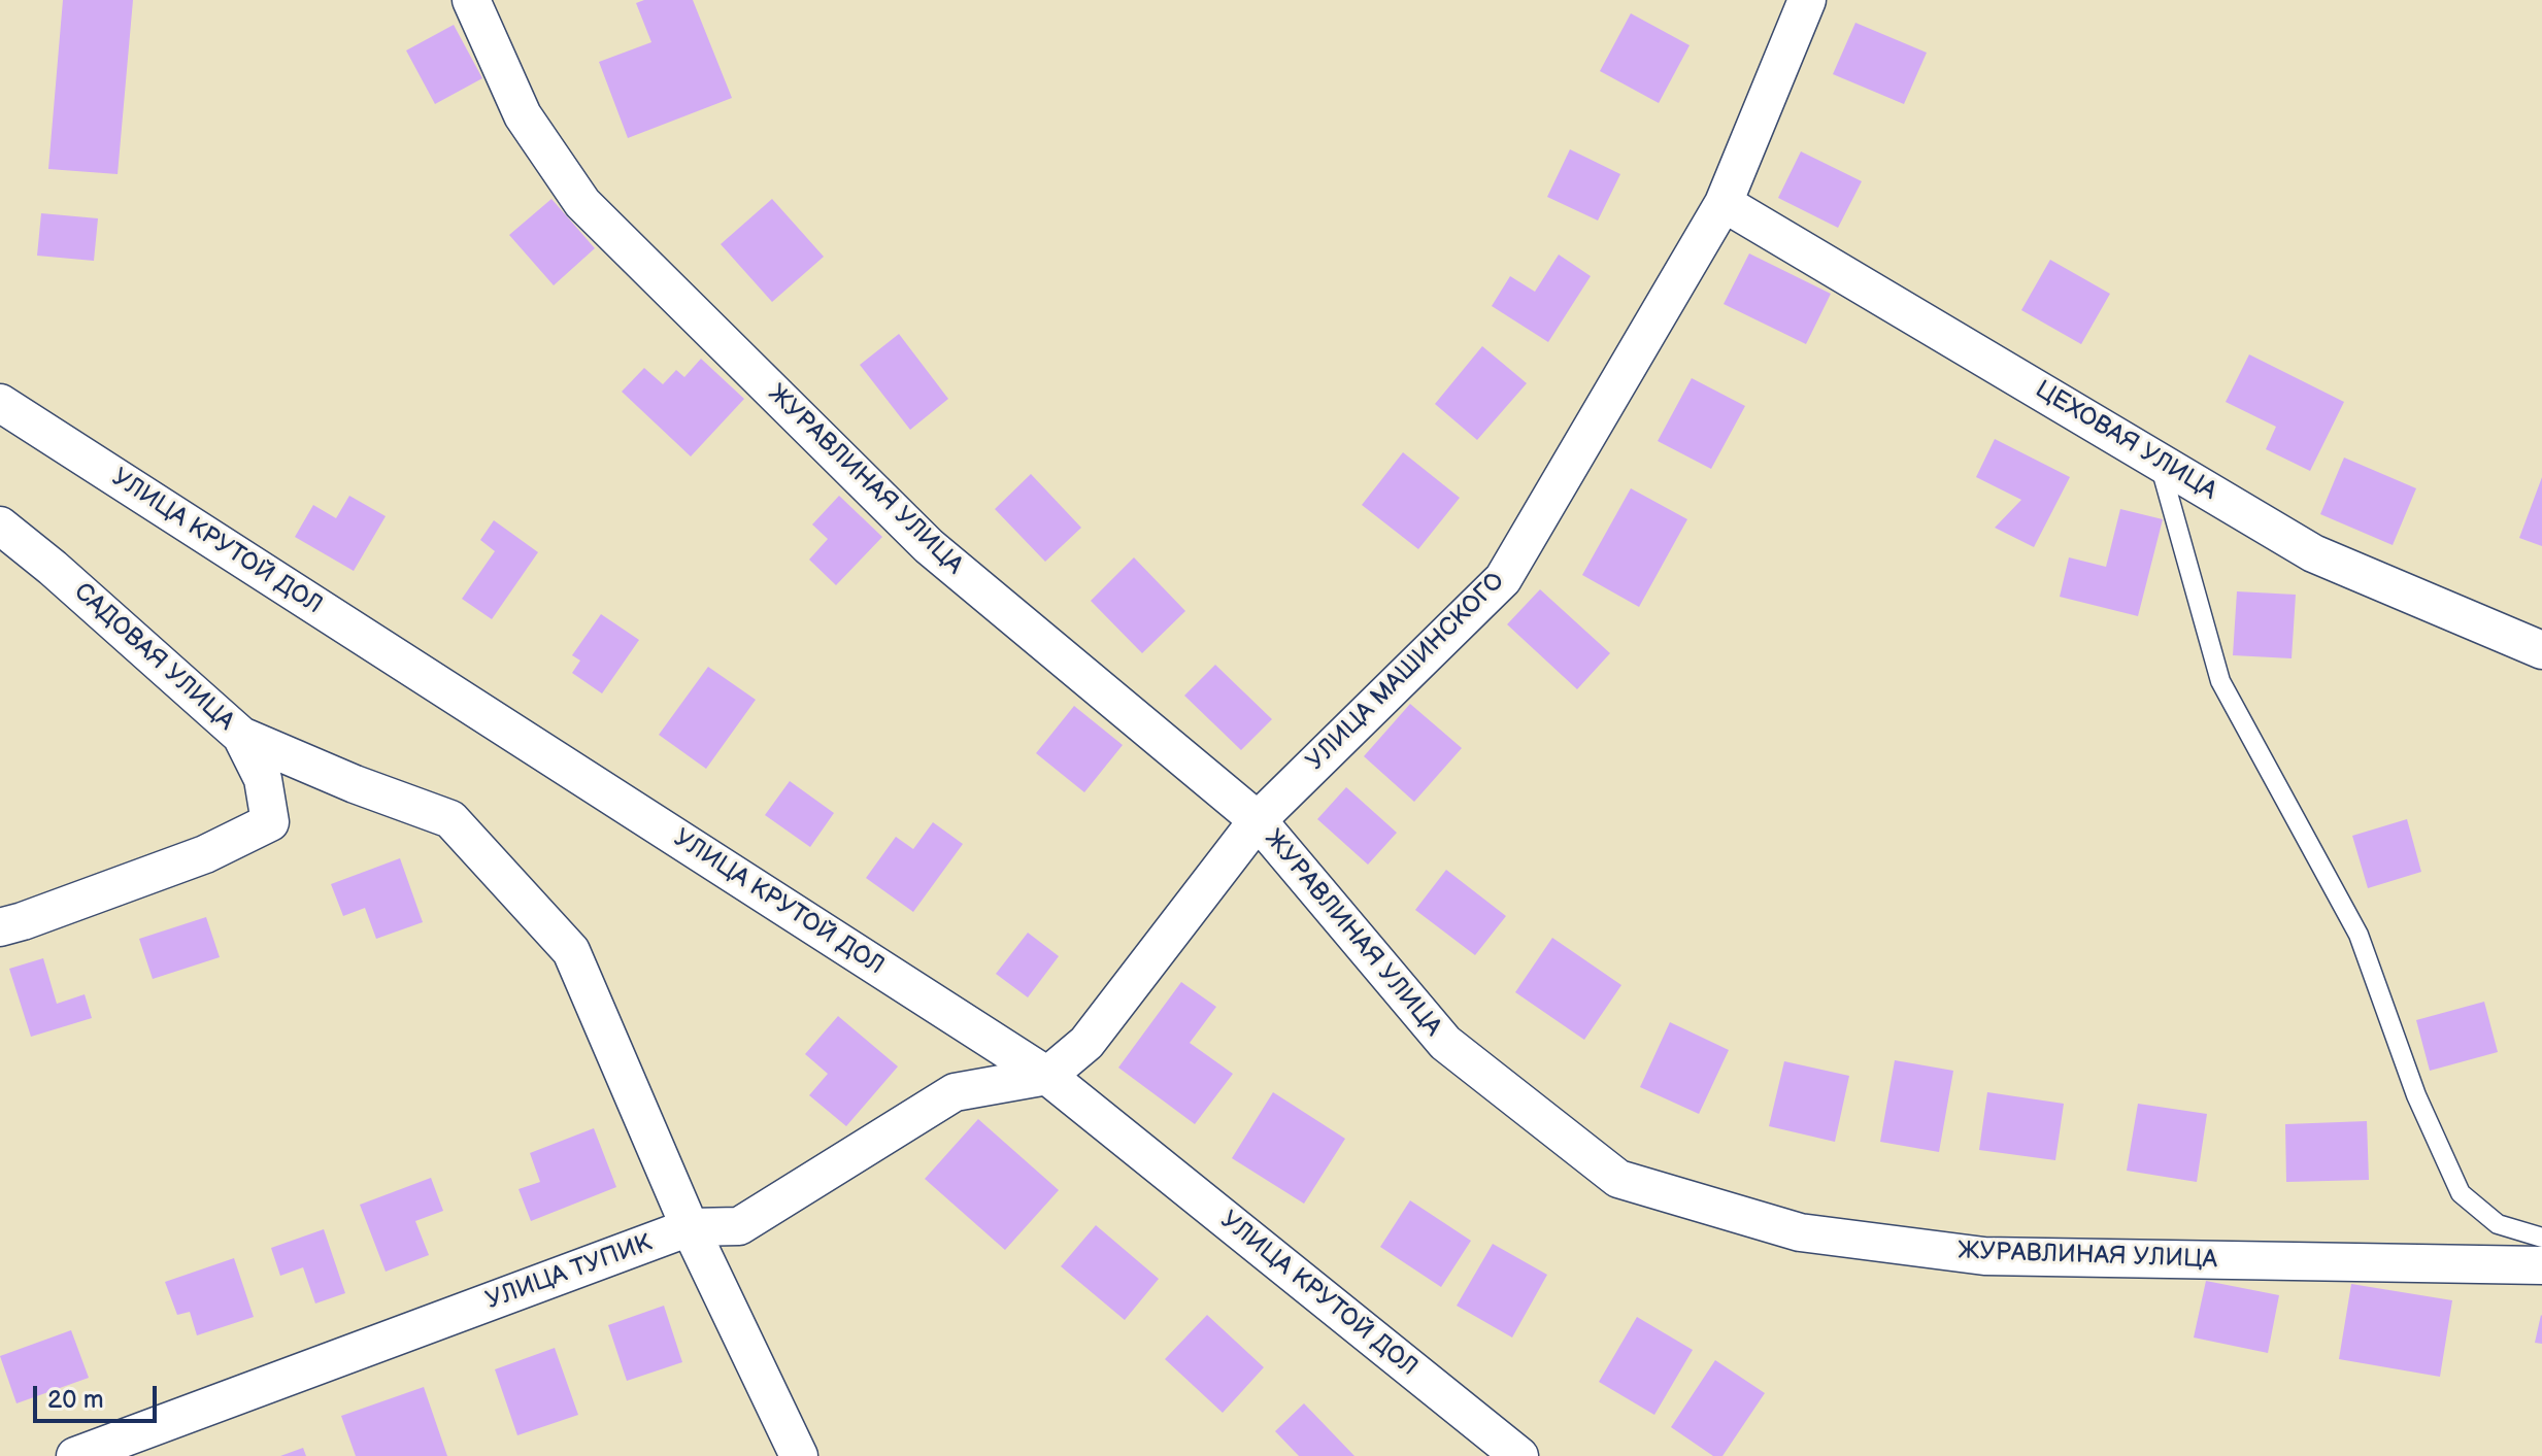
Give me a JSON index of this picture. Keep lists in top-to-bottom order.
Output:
{
  "streets": {
    "street": [
      "ЦЕХОВАЯ УЛИЦА",
      "ЖУРАВЛИНАЯ УЛИЦА",
      "УЛИЦА КРУТОЙ ДОЛ",
      "САДОВАЯ УЛИЦА",
      "УЛИЦА МАШИНСКОГО",
      "УЛИЦА ТУПИК"
    ]
  },
  "crossings": [
    ["ЦЕХОВАЯ УЛИЦА", "УЛИЦА МАШИНСКОГО"],
    ["ЖУРАВЛИНАЯ УЛИЦА", "УЛИЦА МАШИНСКОГО"],
    ["УЛИЦА КРУТОЙ ДОЛ", "УЛИЦА МАШИНСКОГО"],
    ["УЛИЦА КРУТОЙ ДОЛ", "УЛИЦА ТУПИК"],
    ["УЛИЦА МАШИНСКОГО", "УЛИЦА ТУПИК"]
  ],
  "scale_bar": "20 m"
}
